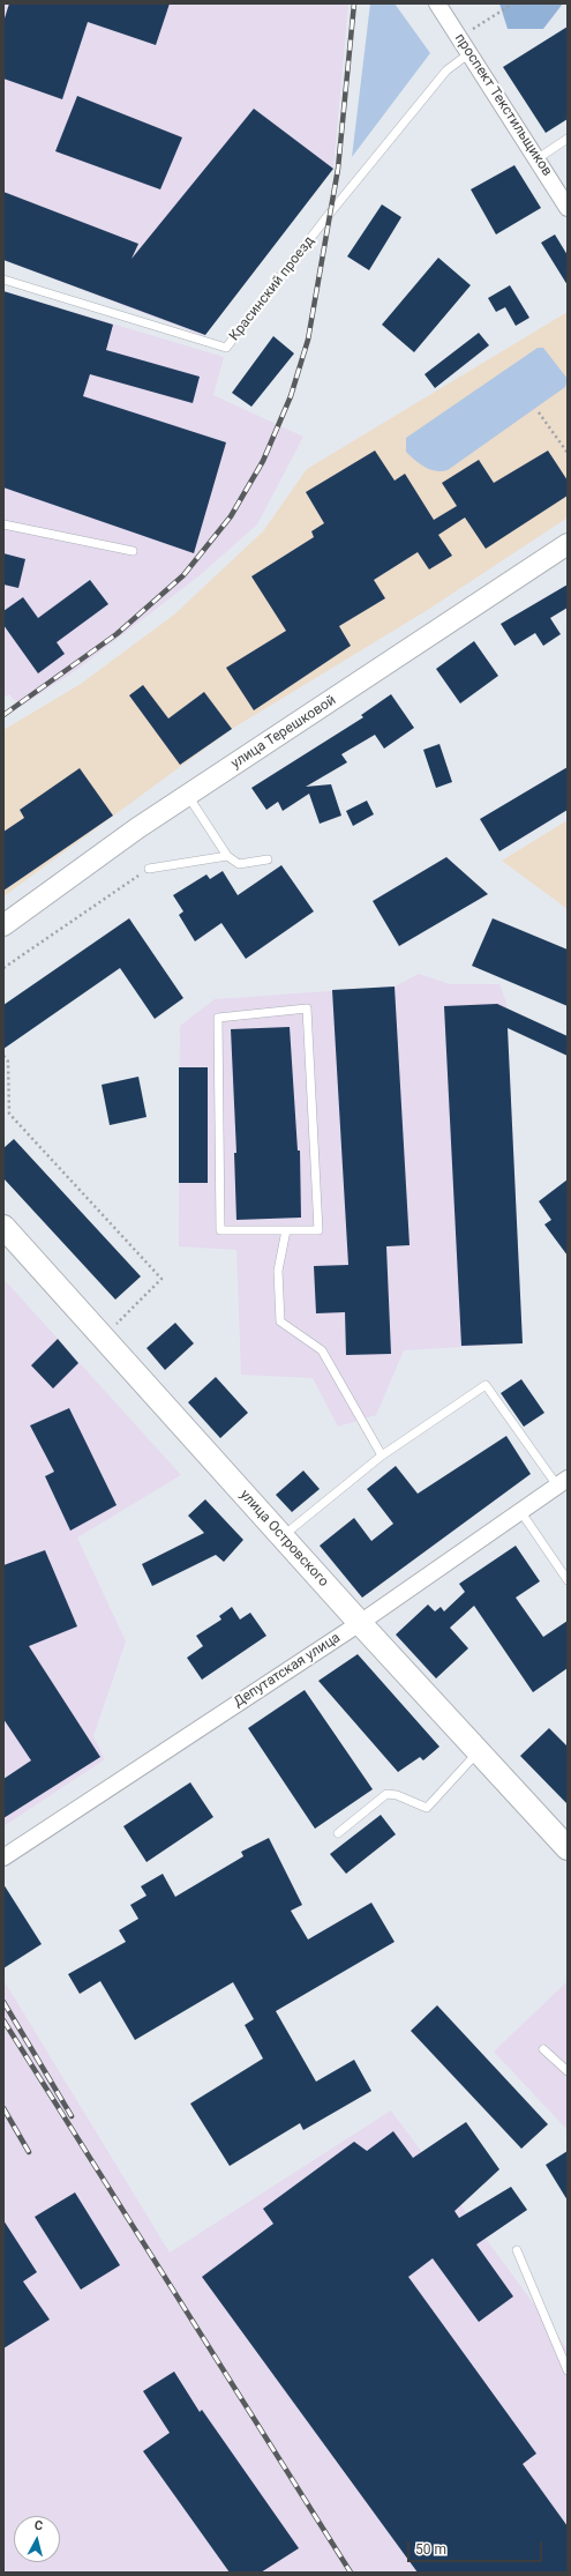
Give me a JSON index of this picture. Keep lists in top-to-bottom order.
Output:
{
  "streets": {
    "main road": ["улица Островского"],
    "street": ["проспект Текстильщиков", "улица Терешковой", "Депутатская улица"],
    "lane": ["Красинский проезд"]
  },
  "crossings": [
    ["проспект Текстильщиков", "Красинский проезд"],
    ["улица Островского", "Депутатская улица"]
  ],
  "scale_bar": "50 m",
  "north": "top"
}
